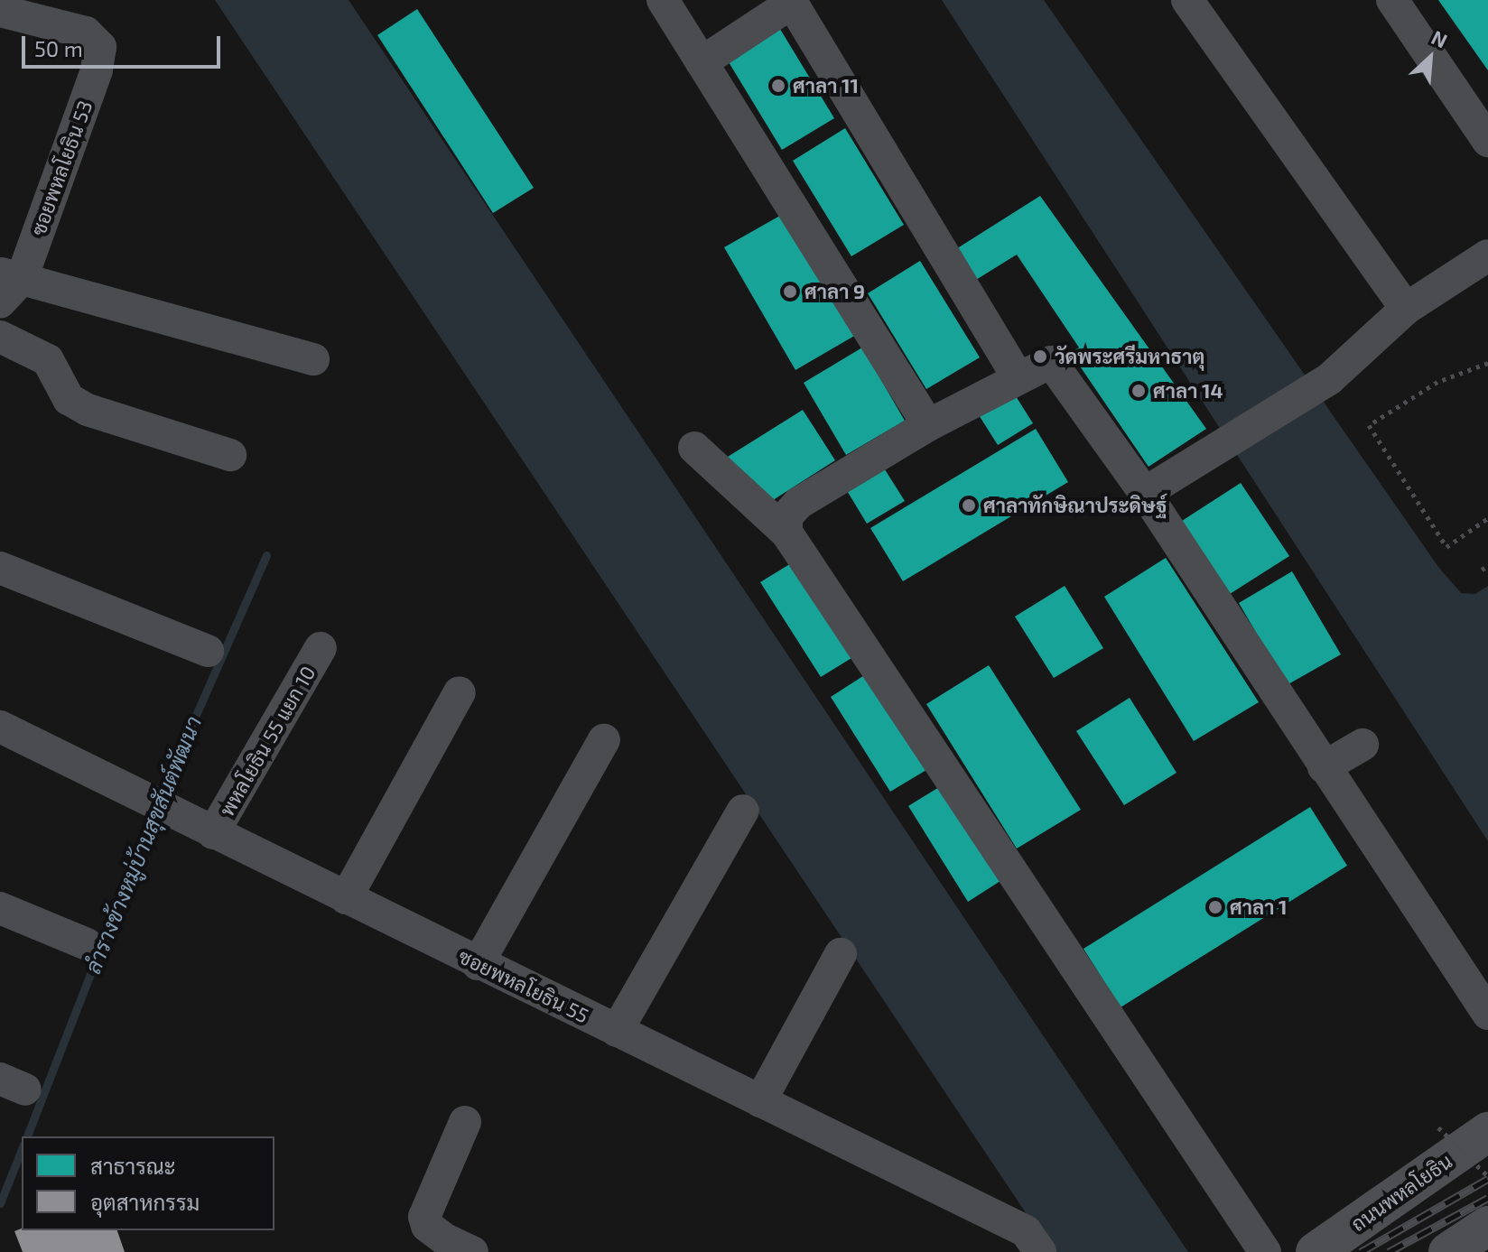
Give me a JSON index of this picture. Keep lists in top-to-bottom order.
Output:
{
  "streets": {
    "main road": ["ถนนพหลโยธิน"],
    "street": ["ซอยพหลโยธิน 53", "พหลโยธิน 55 แยก 10", "ซอยพหลโยธิน 55"]
  },
  "crossings": [
    ["พหลโยธิน 55 แยก 10", "ซอยพหลโยธิน 55"]
  ],
  "water": ["ลำรางข้างหมู่บ้านสุขสันต์พัฒนา"],
  "places": [
    "ศาลา 11",
    "ศาลา 9",
    "วัดพระศรีมหาธาตุ",
    "ศาลา 14",
    "ศาลาทักษิณาประดิษฐ์",
    "ศาลา 1"
  ],
  "legend": ["สาธารณะ", "อุตสาหกรรม"],
  "scale_bar": "50 m",
  "north": "top right"
}
